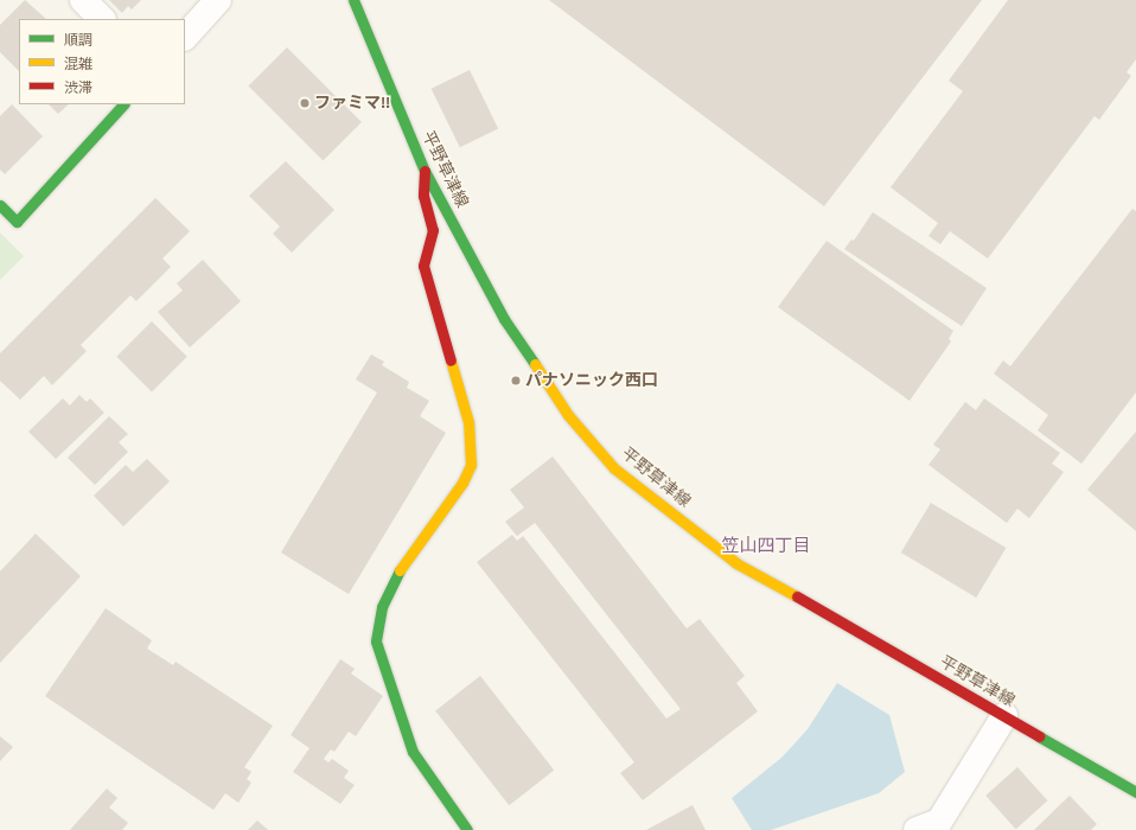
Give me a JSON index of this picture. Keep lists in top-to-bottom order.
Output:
{
  "streets": {
    "main road": ["平野草津線"]
  },
  "districts": ["笠山四丁目"],
  "places": ["ファミマ!!", "パナソニック西口"],
  "legend": ["順調", "混雑", "渋滞"]
}
